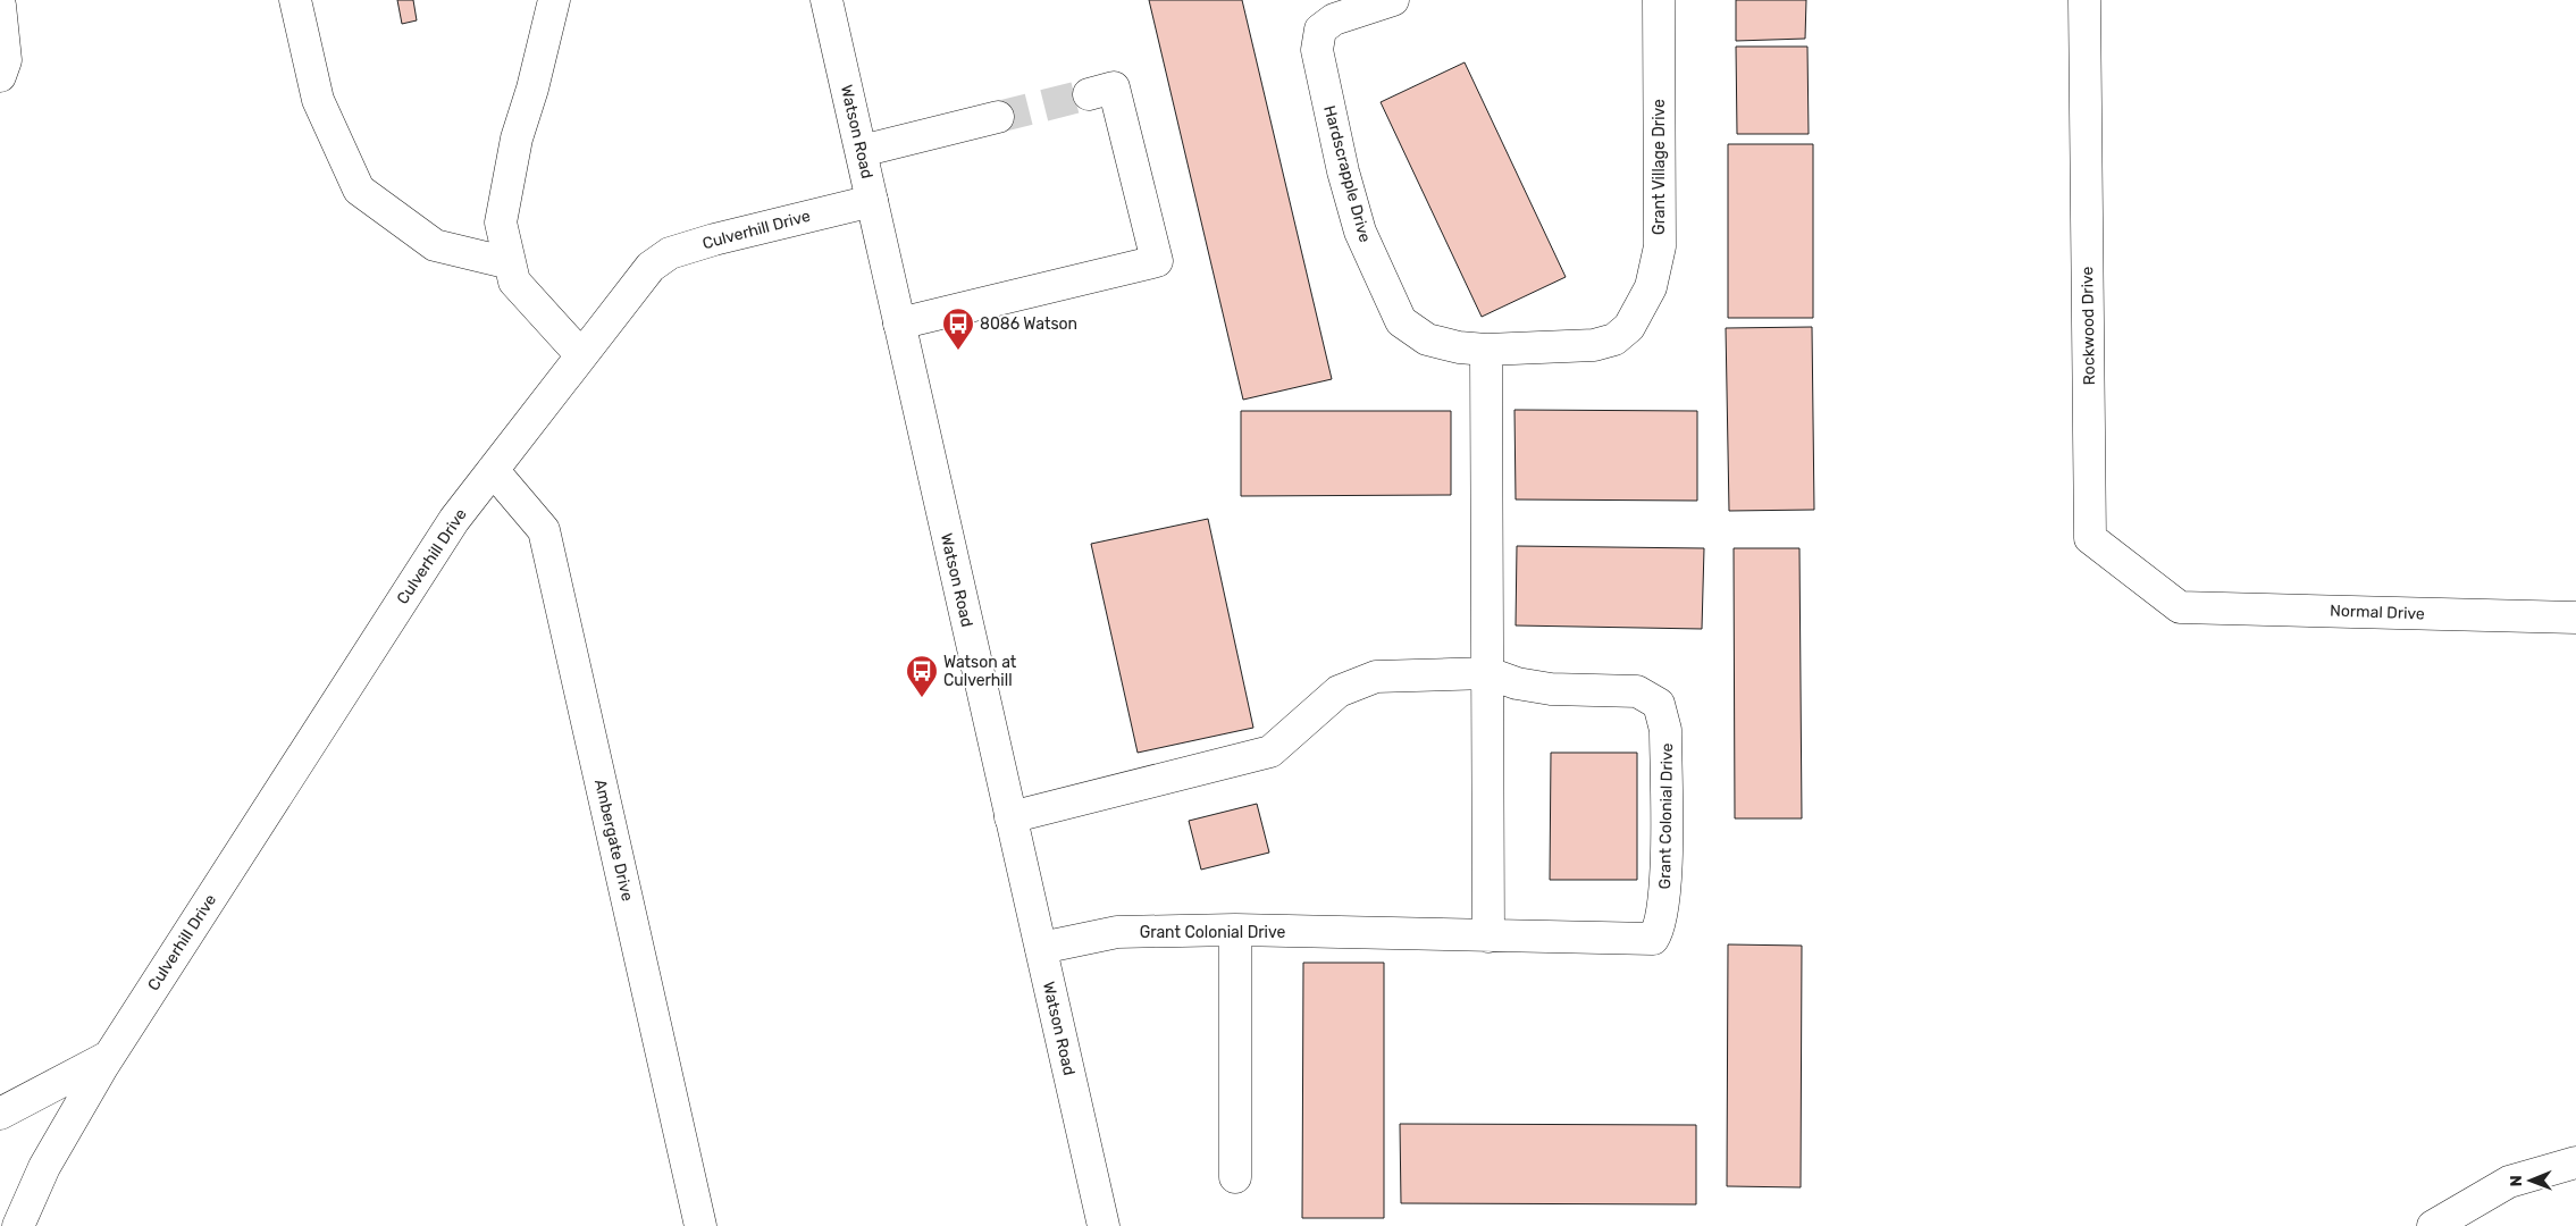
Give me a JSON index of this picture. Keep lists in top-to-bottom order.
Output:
{
  "streets": {
    "street": [
      "Watson Road",
      "Grant Village Drive",
      "Hardscrapple Drive",
      "Culverhill Drive",
      "Rockwood Drive",
      "Normal Drive",
      "Grant Colonial Drive",
      "Ambergate Drive"
    ]
  },
  "crossings": [
    ["Watson Road", "Culverhill Drive"],
    ["Watson Road", "Grant Colonial Drive"],
    ["Grant Village Drive", "Hardscrapple Drive"],
    ["Culverhill Drive", "Ambergate Drive"],
    ["Rockwood Drive", "Normal Drive"]
  ],
  "places": {
    "bus stop": ["8086 Watson", "Watson at Culverhill"]
  },
  "north": "left"
}
